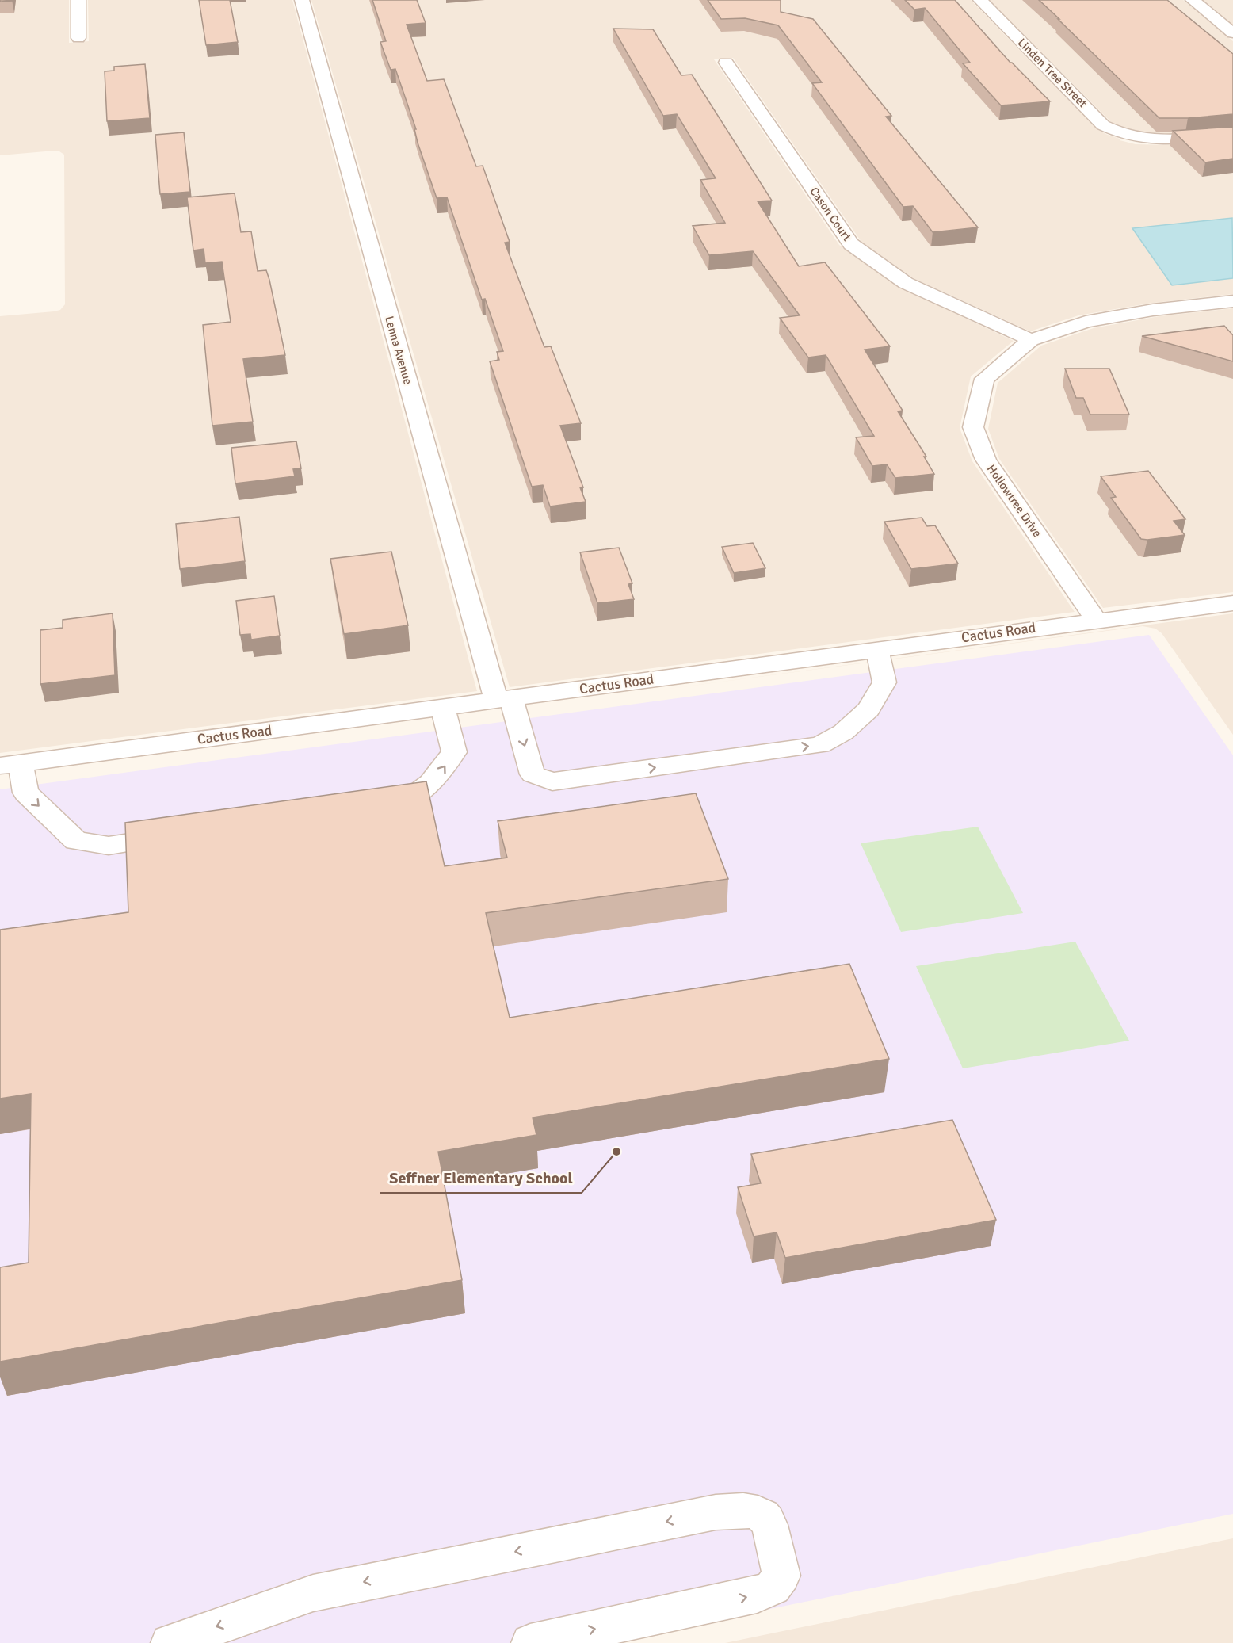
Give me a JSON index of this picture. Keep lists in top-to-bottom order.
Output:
{
  "streets": {
    "street": [
      "Linden Tree Street",
      "Cason Court",
      "Lenna Avenue",
      "Hollowtree Drive",
      "Cactus Road"
    ]
  },
  "crossings": [
    ["Cason Court", "Hollowtree Drive"],
    ["Lenna Avenue", "Cactus Road"],
    ["Hollowtree Drive", "Cactus Road"]
  ],
  "places": ["Seffner Elementary School"]
}
